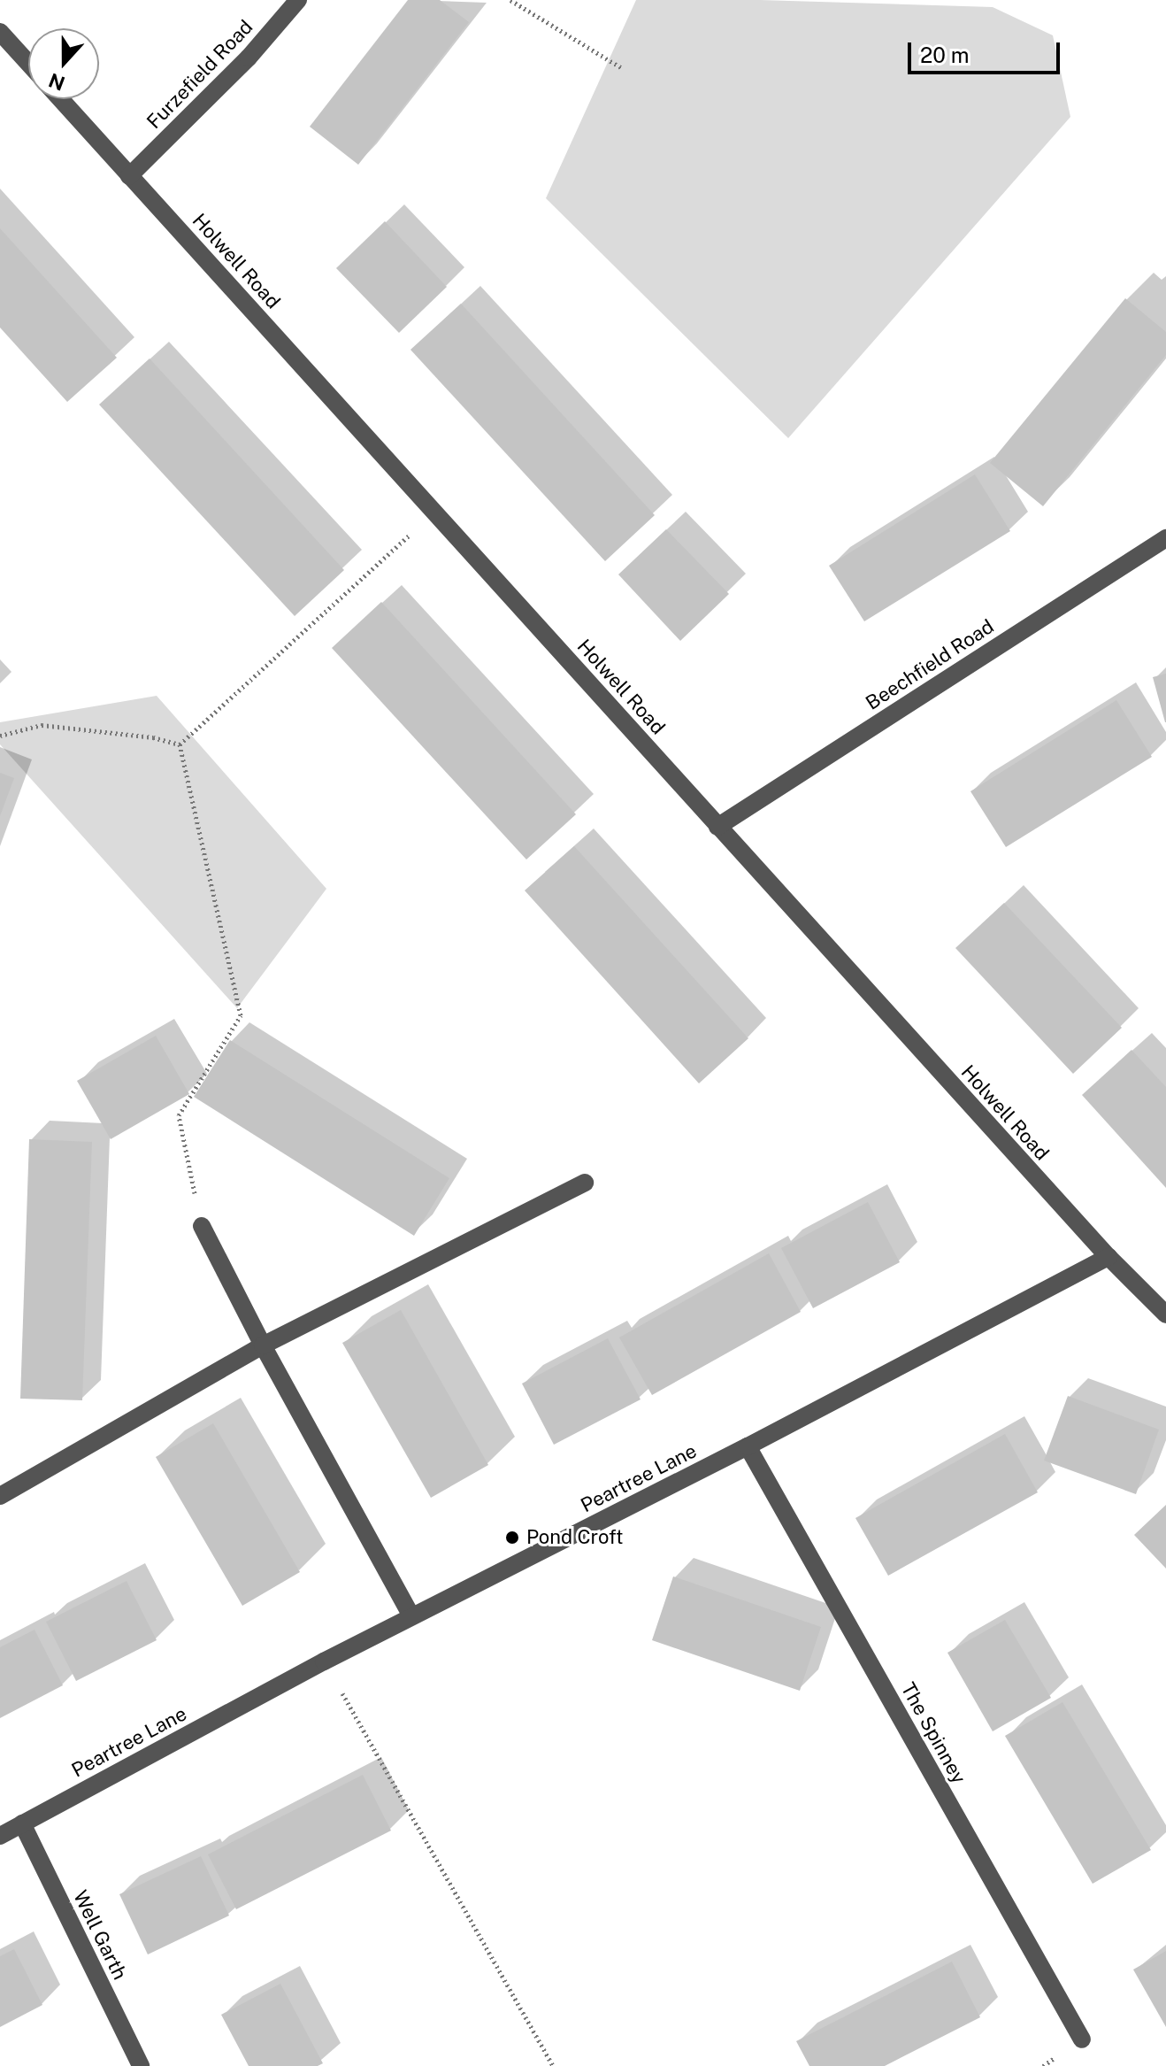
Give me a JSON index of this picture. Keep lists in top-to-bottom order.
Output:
{
  "streets": {
    "street": [
      "Furzefield Road",
      "Holwell Road",
      "Beechfield Road",
      "Peartree Lane",
      "The Spinney",
      "Well Garth"
    ]
  },
  "crossings": [
    ["Furzefield Road", "Holwell Road"],
    ["Holwell Road", "Beechfield Road"],
    ["Holwell Road", "Peartree Lane"],
    ["Peartree Lane", "The Spinney"],
    ["Peartree Lane", "Well Garth"]
  ],
  "places": ["Pond Croft"],
  "scale_bar": "20 m",
  "north": "bottom"
}
